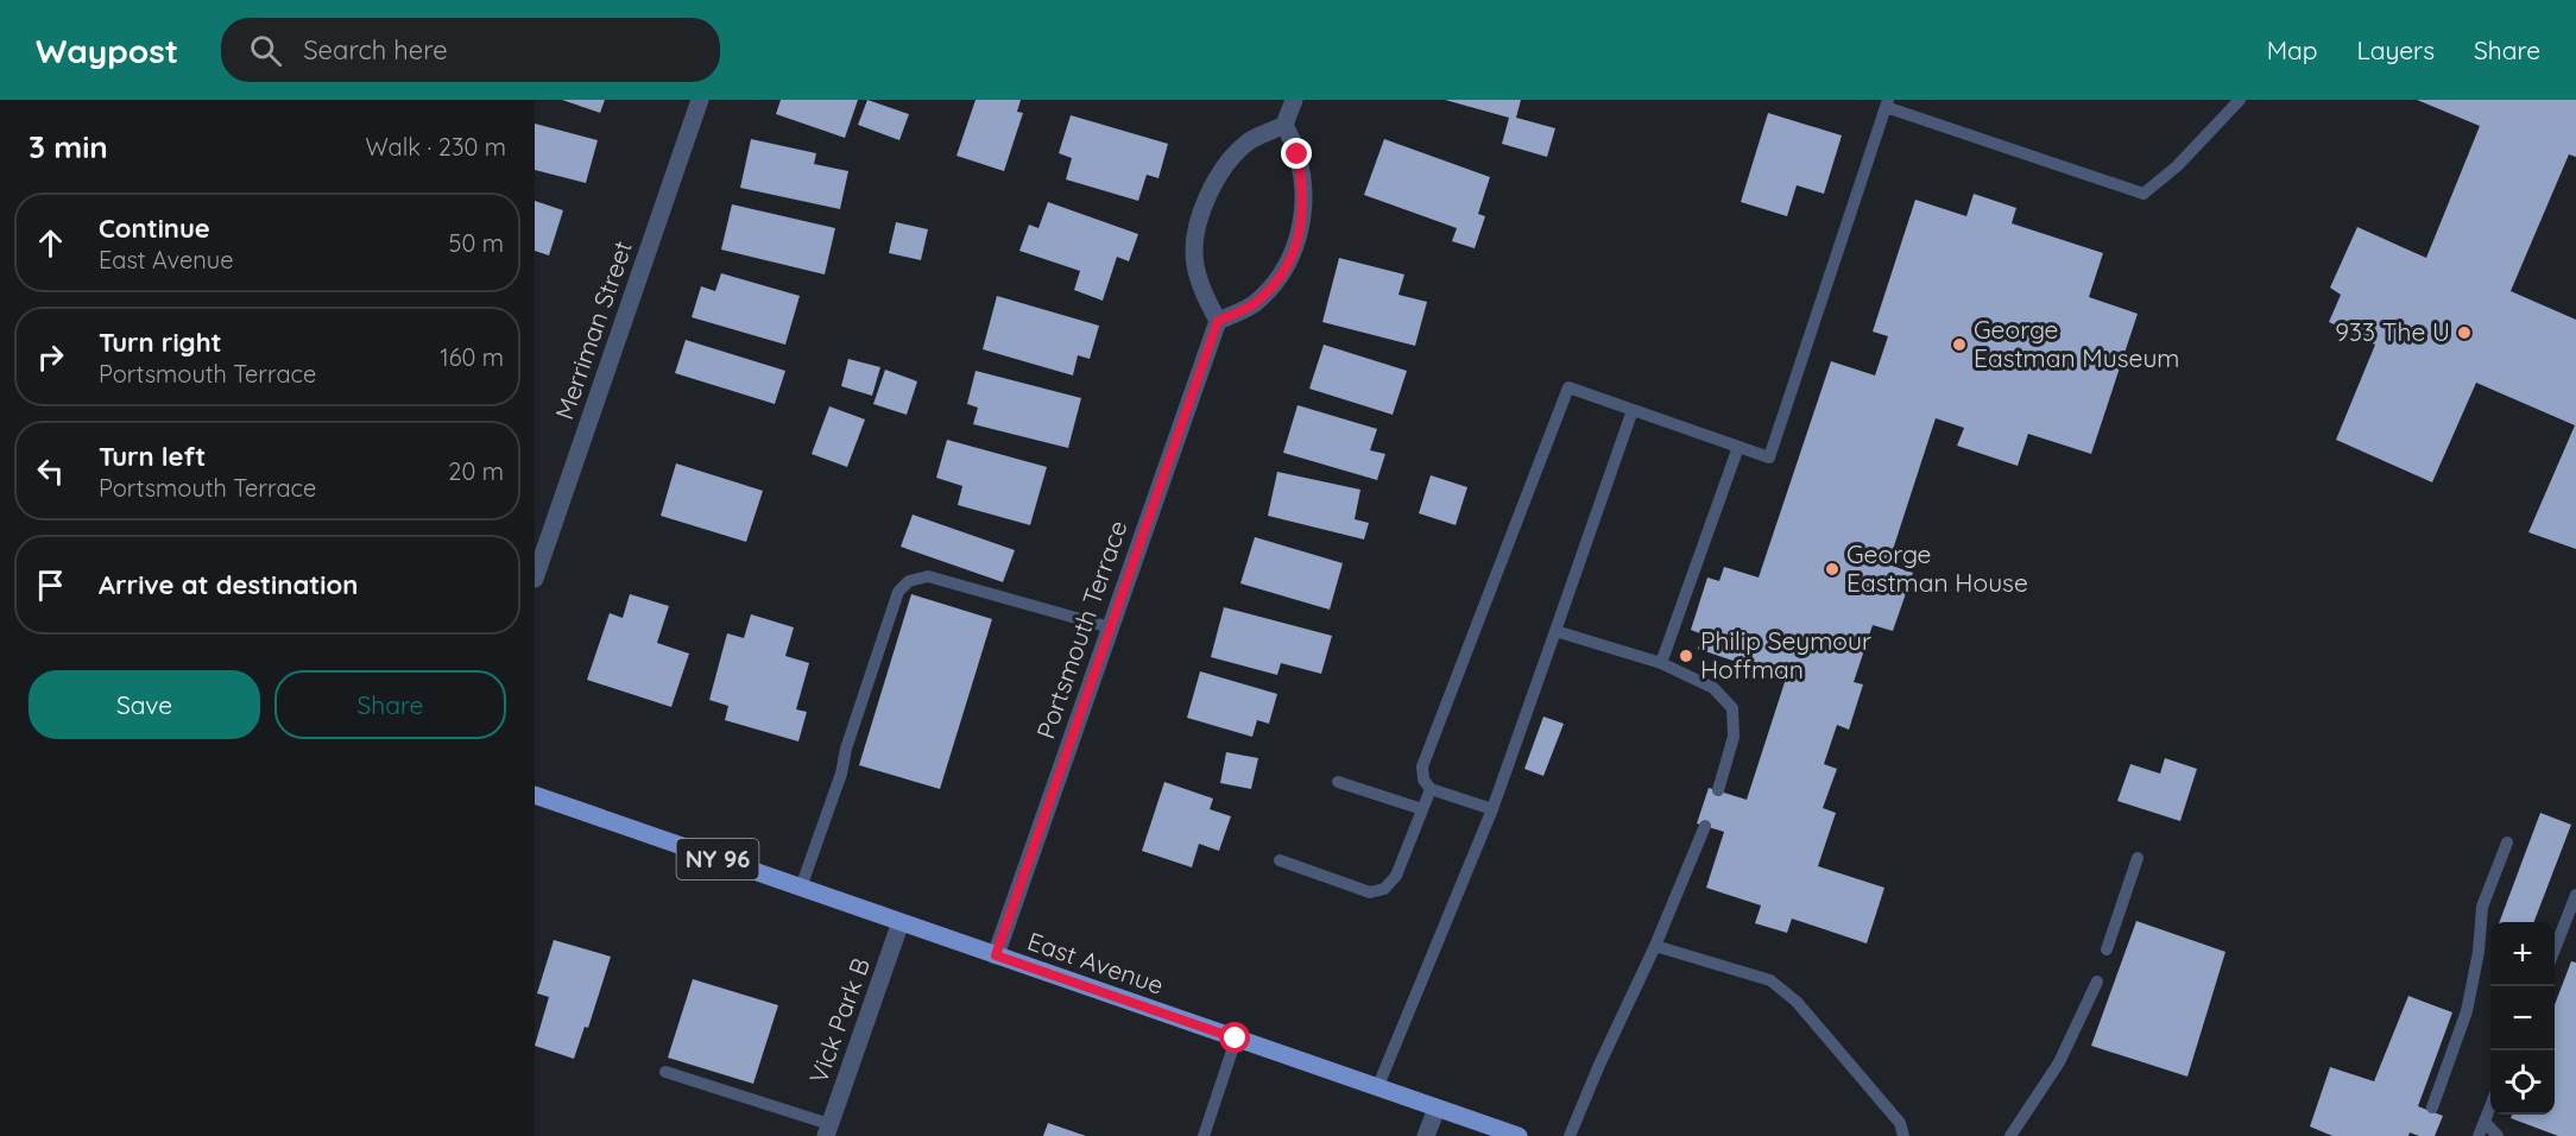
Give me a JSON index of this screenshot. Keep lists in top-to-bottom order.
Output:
{
  "streets": {
    "main road": ["NY 96", "East Avenue"],
    "street": ["Merriman Street", "Portsmouth Terrace", "Vick Park B"]
  },
  "crossings": [
    ["Portsmouth Terrace", "East Avenue"],
    ["East Avenue", "Vick Park B"]
  ],
  "places": [
    "933 The U",
    "George Eastman Museum",
    "George Eastman House",
    "Philip Seymour Hoffman"
  ],
  "page": {
    "header": "Waypost",
    "search": "Search here",
    "nav": ["Map", "Layers", "Share"],
    "heading": ["3 min", "Walk · 230 m"],
    "list": [
      ["Continue", "East Avenue", "50 m"],
      ["Turn right", "Portsmouth Terrace", "160 m"],
      ["Turn left", "Portsmouth Terrace", "20 m"],
      "Arrive at destination"
    ],
    "buttons": ["Save", "Share"],
    "map_buttons": ["+", "−"]
  }
}
